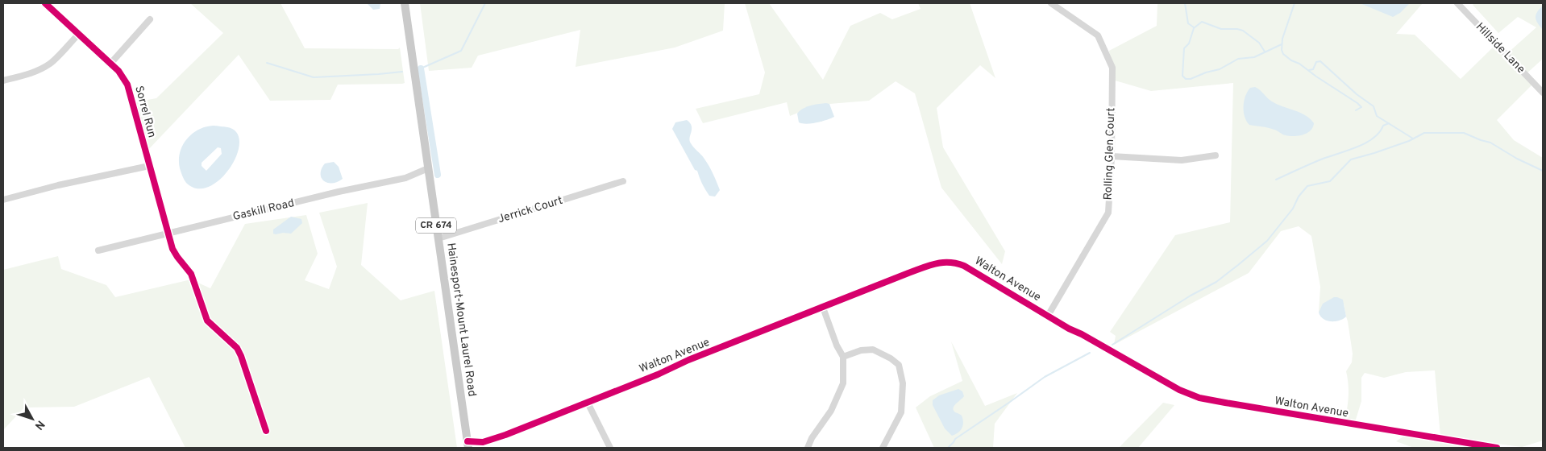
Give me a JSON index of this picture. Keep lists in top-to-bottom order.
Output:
{
  "streets": {
    "main road": ["CR 674", "Hainesport-Mount Laurel Road"],
    "street": [
      "Hillside Lane",
      "Sorrel Run",
      "Rolling Glen Court",
      "Gaskill Road",
      "Jerrick Court",
      "Walton Avenue"
    ]
  },
  "crossings": [
    ["Sorrel Run", "Gaskill Road"],
    ["Rolling Glen Court", "Walton Avenue"],
    ["Gaskill Road", "Hainesport-Mount Laurel Road"],
    ["Jerrick Court", "Hainesport-Mount Laurel Road"],
    ["Walton Avenue", "Hainesport-Mount Laurel Road"]
  ],
  "north": "bottom right"
}
